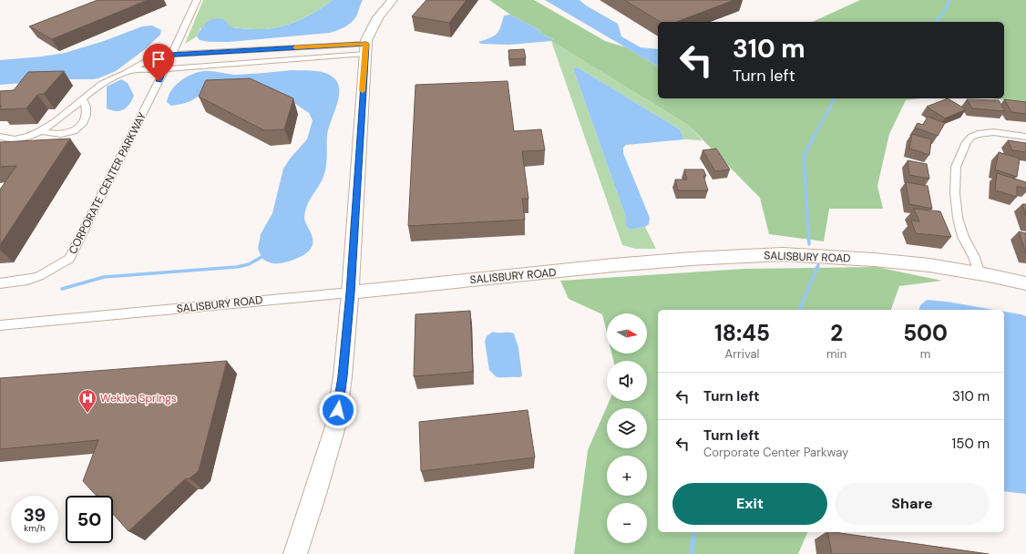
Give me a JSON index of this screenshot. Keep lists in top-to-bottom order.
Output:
{
  "streets": {
    "main road": ["SALISBURY ROAD"],
    "street": ["CORPORATE CENTER PARKWAY"]
  },
  "places": {
    "hospital": ["Wekiva Springs"]
  },
  "north": "right",
  "page": {
    "turn": ["310 m", "Turn left"],
    "eta": [
      "18:45",
      "Arrival",
      "2",
      "min",
      "500",
      "m"
    ],
    "map_buttons": ["+", "−"],
    "list": [
      {
        "name": "Turn left",
        "value": "310 m"
      },
      {
        "name": "Turn left",
        "note": "Corporate Center Parkway",
        "value": "150 m"
      }
    ],
    "buttons": ["Exit", "Share"],
    "speed": "39 km/h",
    "limit": "50"
  }
}
